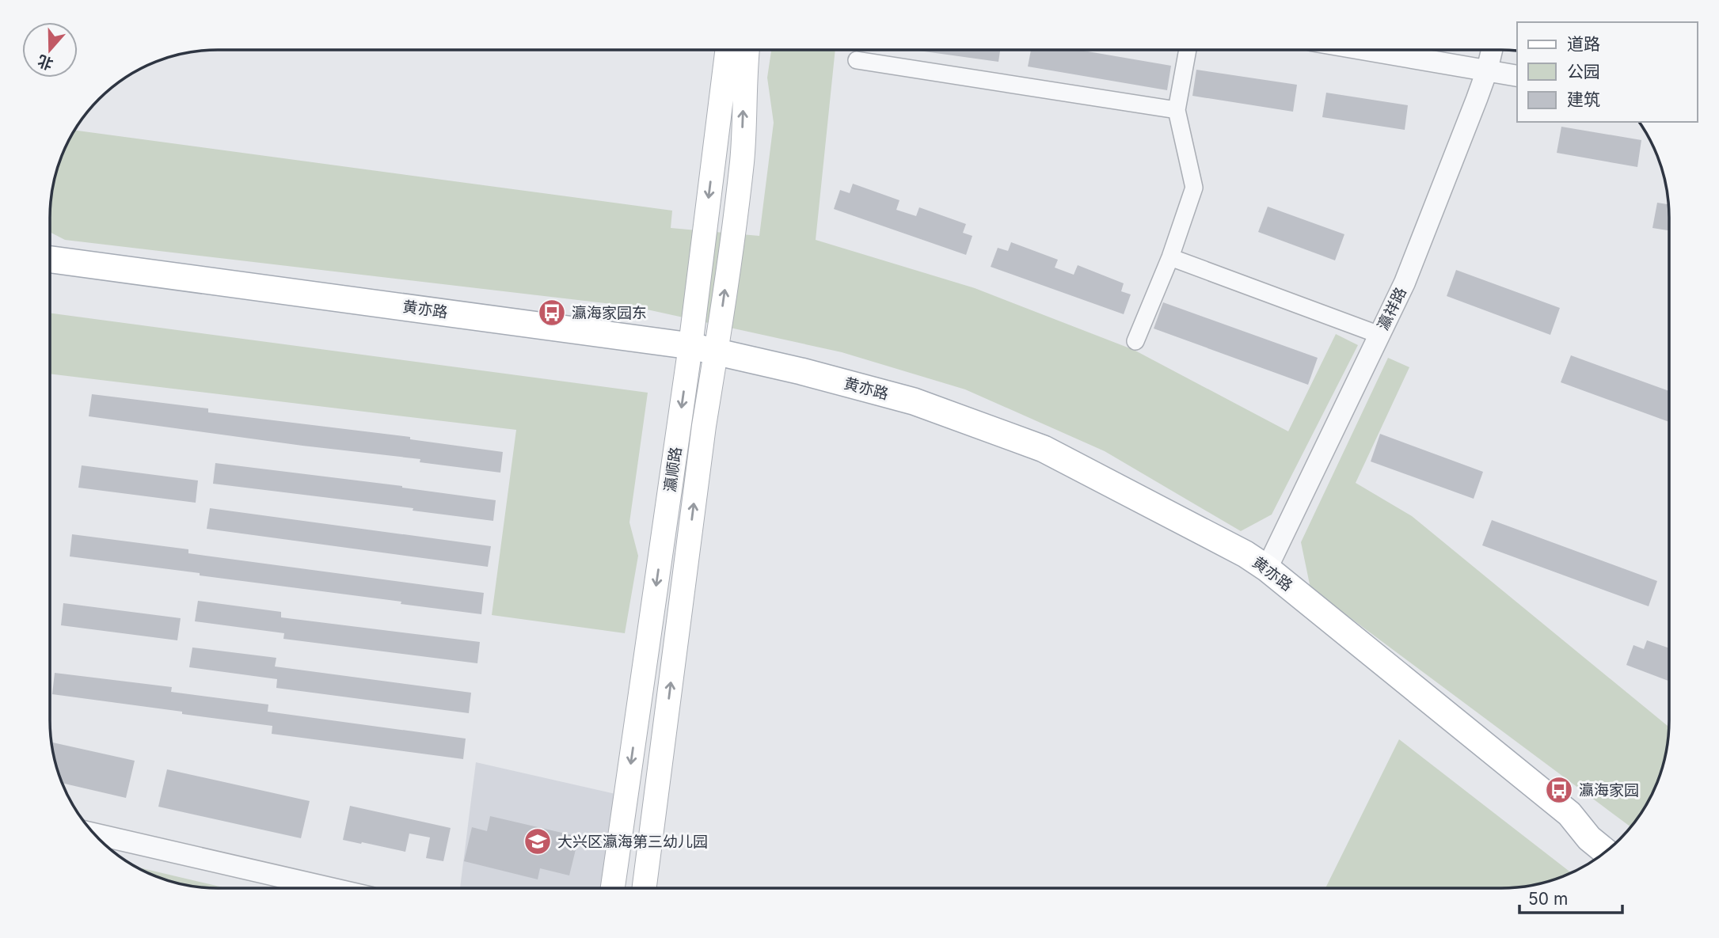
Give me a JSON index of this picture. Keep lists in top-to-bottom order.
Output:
{
  "streets": {
    "main road": ["黄亦路", "瀛顺路"],
    "street": ["瀛祥路"]
  },
  "crossings": [
    ["瀛祥路", "黄亦路"],
    ["黄亦路", "瀛顺路"]
  ],
  "places": {
    "bus stop": ["瀛海家园东", "瀛海家园"],
    "school or university": ["大兴区瀛海第三幼儿园"]
  },
  "legend": ["道路", "公园", "建筑"],
  "scale_bar": "50 m",
  "north": "bottom"
}
